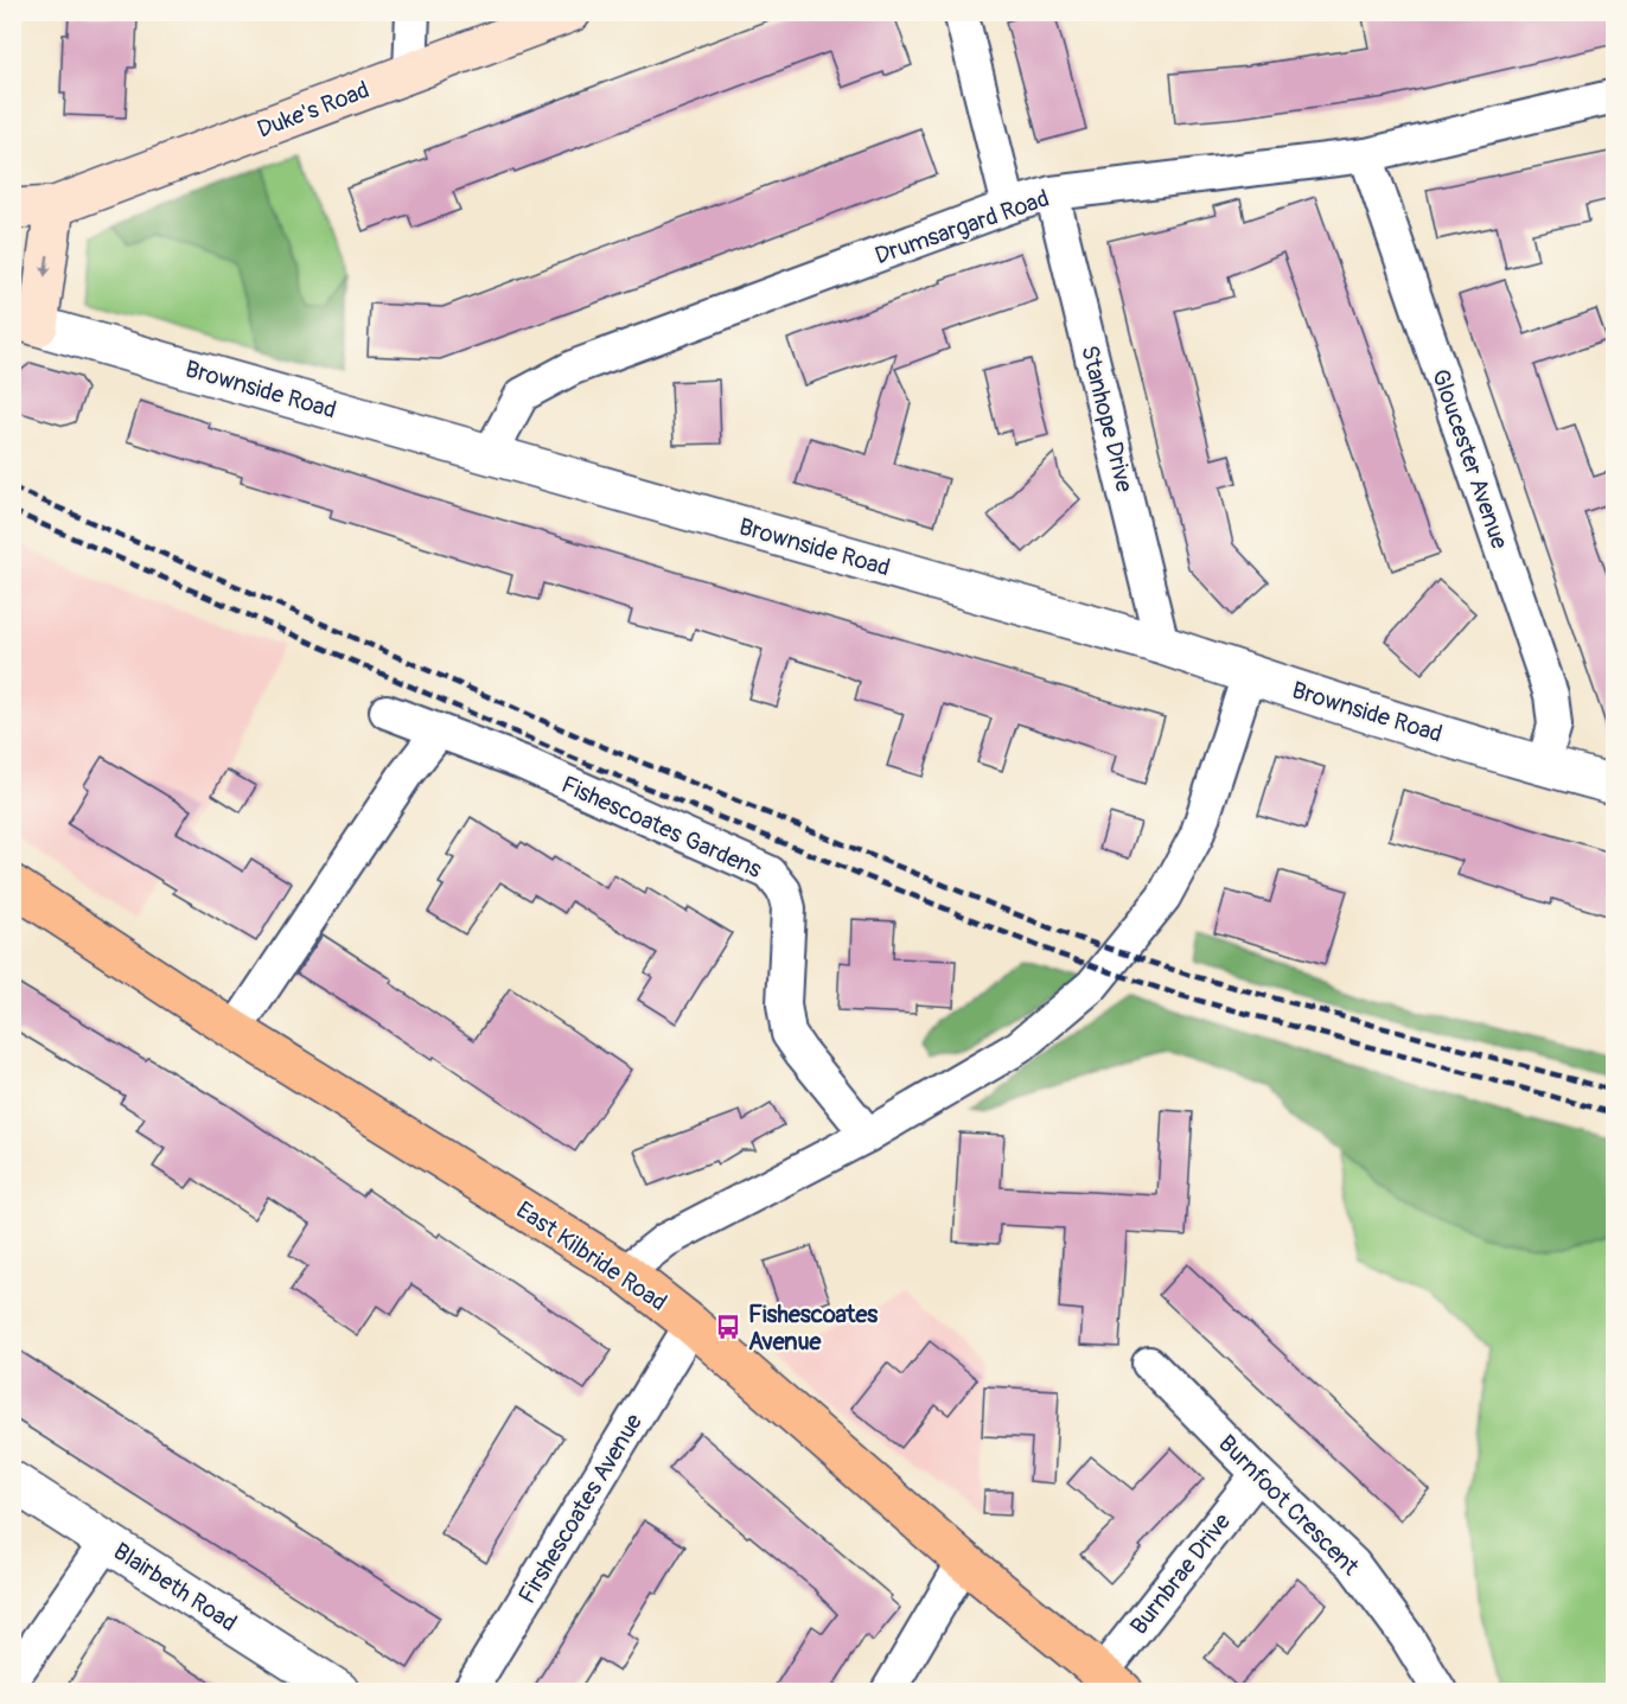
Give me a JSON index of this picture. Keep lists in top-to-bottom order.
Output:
{
  "streets": {
    "main road": ["Duke's Road", "East Kilbride Road"],
    "street": [
      "Drumsargard Road",
      "Brownside Road",
      "Stanhope Drive",
      "Gloucester Avenue",
      "Fishescoates Gardens",
      "Burnfoot Crescent",
      "Firshescoates Avenue",
      "Burnbrae Drive",
      "Blairbeth Road"
    ]
  },
  "crossings": [
    ["Drumsargard Road", "Brownside Road"],
    ["Drumsargard Road", "Stanhope Drive"],
    ["Drumsargard Road", "Gloucester Avenue"],
    ["Brownside Road", "Stanhope Drive"],
    ["Brownside Road", "Gloucester Avenue"],
    ["East Kilbride Road", "Firshescoates Avenue"],
    ["East Kilbride Road", "Burnbrae Drive"],
    ["Burnfoot Crescent", "Burnbrae Drive"]
  ],
  "places": {
    "bus stop": ["Fishescoates Avenue"]
  }
}
